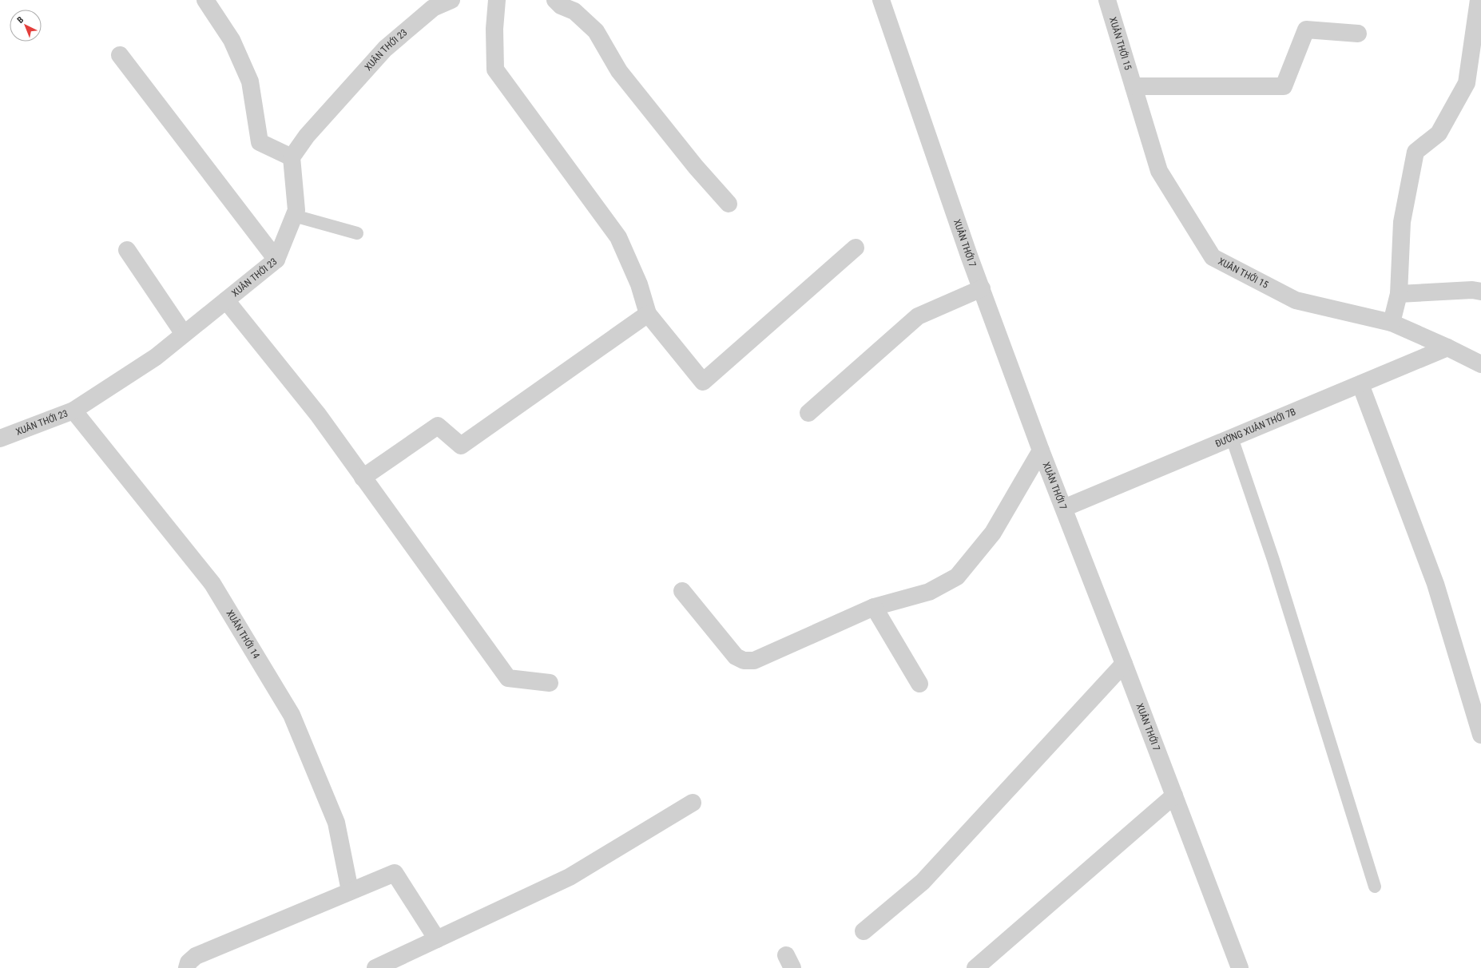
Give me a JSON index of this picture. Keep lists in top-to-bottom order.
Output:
{
  "streets": {
    "street": [
      "XUÂN THỚI 15",
      "XUÂN THỚI 23",
      "XUÂN THỚI 7",
      "ĐƯỜNG XUÂN THỚI 7B",
      "XUÂN THỚI 14"
    ]
  },
  "crossings": [
    ["XUÂN THỚI 15", "ĐƯỜNG XUÂN THỚI 7B"],
    ["XUÂN THỚI 23", "XUÂN THỚI 14"],
    ["XUÂN THỚI 7", "ĐƯỜNG XUÂN THỚI 7B"]
  ],
  "north": "top left"
}
